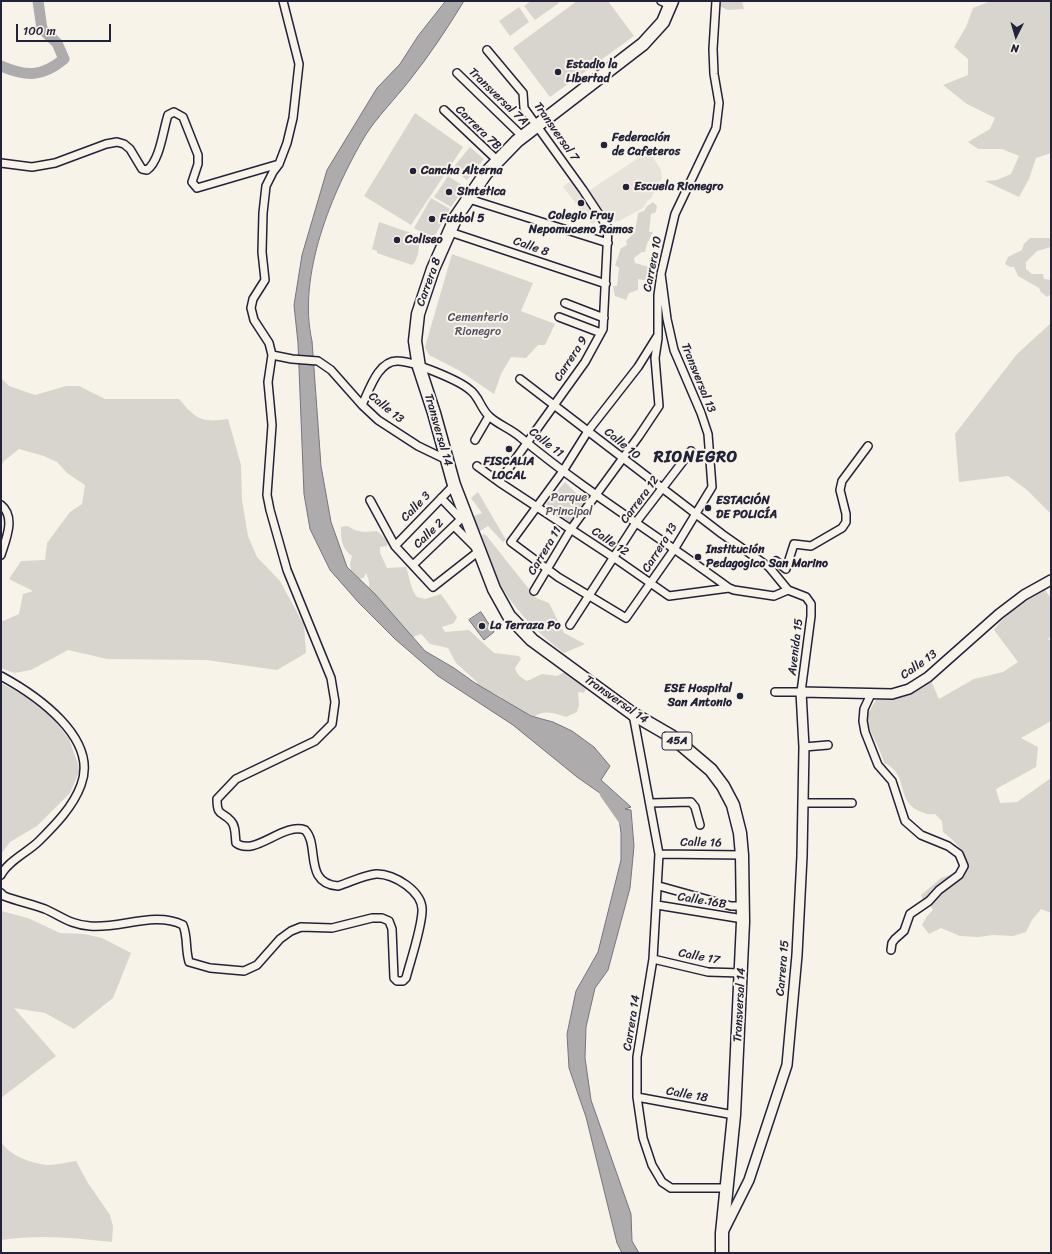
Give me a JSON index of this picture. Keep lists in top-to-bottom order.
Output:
{
  "streets": {
    "highway": ["Carrera 8", "Transversal 14", "45A"],
    "street": [
      "Transversal 7A",
      "Carrera 7B",
      "Transversal 7",
      "Calle 8",
      "Carrera 10",
      "Carrera 9",
      "Transversal 13",
      "Calle 13",
      "Calle 11",
      "Calle 10",
      "Carrera 12",
      "Calle 3",
      "Calle 2",
      "Calle 12",
      "Carrera 13",
      "Carrera 11",
      "Avenida 15",
      "Calle 16",
      "Calle 16B",
      "Calle 17",
      "Carrera 15",
      "Carrera 14",
      "Calle 18"
    ]
  },
  "crossings": [
    ["Transversal 7A", "Carrera 8"],
    ["Carrera 7B", "Carrera 8"],
    ["Transversal 7", "Carrera 8"],
    ["Transversal 7", "Carrera 9"],
    ["Transversal 7", "45A"],
    ["Calle 8", "Carrera 8"],
    ["Calle 8", "Carrera 9"],
    ["Carrera 10", "Transversal 13"],
    ["Carrera 10", "Carrera 11"],
    ["Carrera 8", "Transversal 14"],
    ["Carrera 8", "45A"],
    ["Carrera 9", "Calle 11"],
    ["Carrera 9", "Calle 10"],
    ["Carrera 9", "Calle 12"],
    ["Transversal 13", "Carrera 13"],
    ["Calle 13", "Transversal 14"],
    ["Calle 13", "Calle 11"],
    ["Calle 13", "Avenida 15"],
    ["Calle 13", "Carrera 15"],
    ["Transversal 14", "Calle 11"],
    ["Transversal 14", "Calle 3"],
    ["Transversal 14", "Calle 16"],
    ["Transversal 14", "Calle 16B"],
    ["Transversal 14", "Calle 17"],
    ["Transversal 14", "Carrera 15"],
    ["Transversal 14", "Carrera 14"],
    ["Transversal 14", "Calle 18"],
    ["Calle 11", "Carrera 12"],
    ["Calle 11", "Calle 12"],
    ["Calle 11", "Carrera 13"],
    ["Calle 11", "Carrera 11"],
    ["Calle 10", "Carrera 12"],
    ["Calle 10", "Carrera 13"],
    ["Calle 10", "Carrera 11"],
    ["Calle 10", "Avenida 15"],
    ["Carrera 12", "Calle 12"],
    ["Carrera 12", "Carrera 13"],
    ["Calle 3", "Calle 2"],
    ["Calle 12", "Carrera 13"],
    ["Calle 12", "Carrera 11"],
    ["Avenida 15", "Carrera 15"],
    ["Calle 16", "Carrera 14"],
    ["Calle 16B", "Carrera 14"],
    ["Calle 17", "Carrera 14"],
    ["Carrera 14", "Calle 18"]
  ],
  "districts": ["RIONEGRO"],
  "parks": ["Cementerio Rionegro", "Parque Principal"],
  "places": [
    "Estadio la Libertad",
    "Federación de Cafeteros",
    "Cancha Alterna",
    "Escuela Rionegro",
    "Sintetica",
    "Colegio Fray Nepomuceno Ramos",
    "Futbol 5",
    "Coliseo",
    "FISCALIA LOCAL",
    "ESTACIÓN DE POLICÍA",
    "Institución Pedagogico San Marino",
    "La Terraza Po",
    "ESE Hospital San Antonio"
  ],
  "scale_bar": "100 m",
  "north": "bottom"
}
